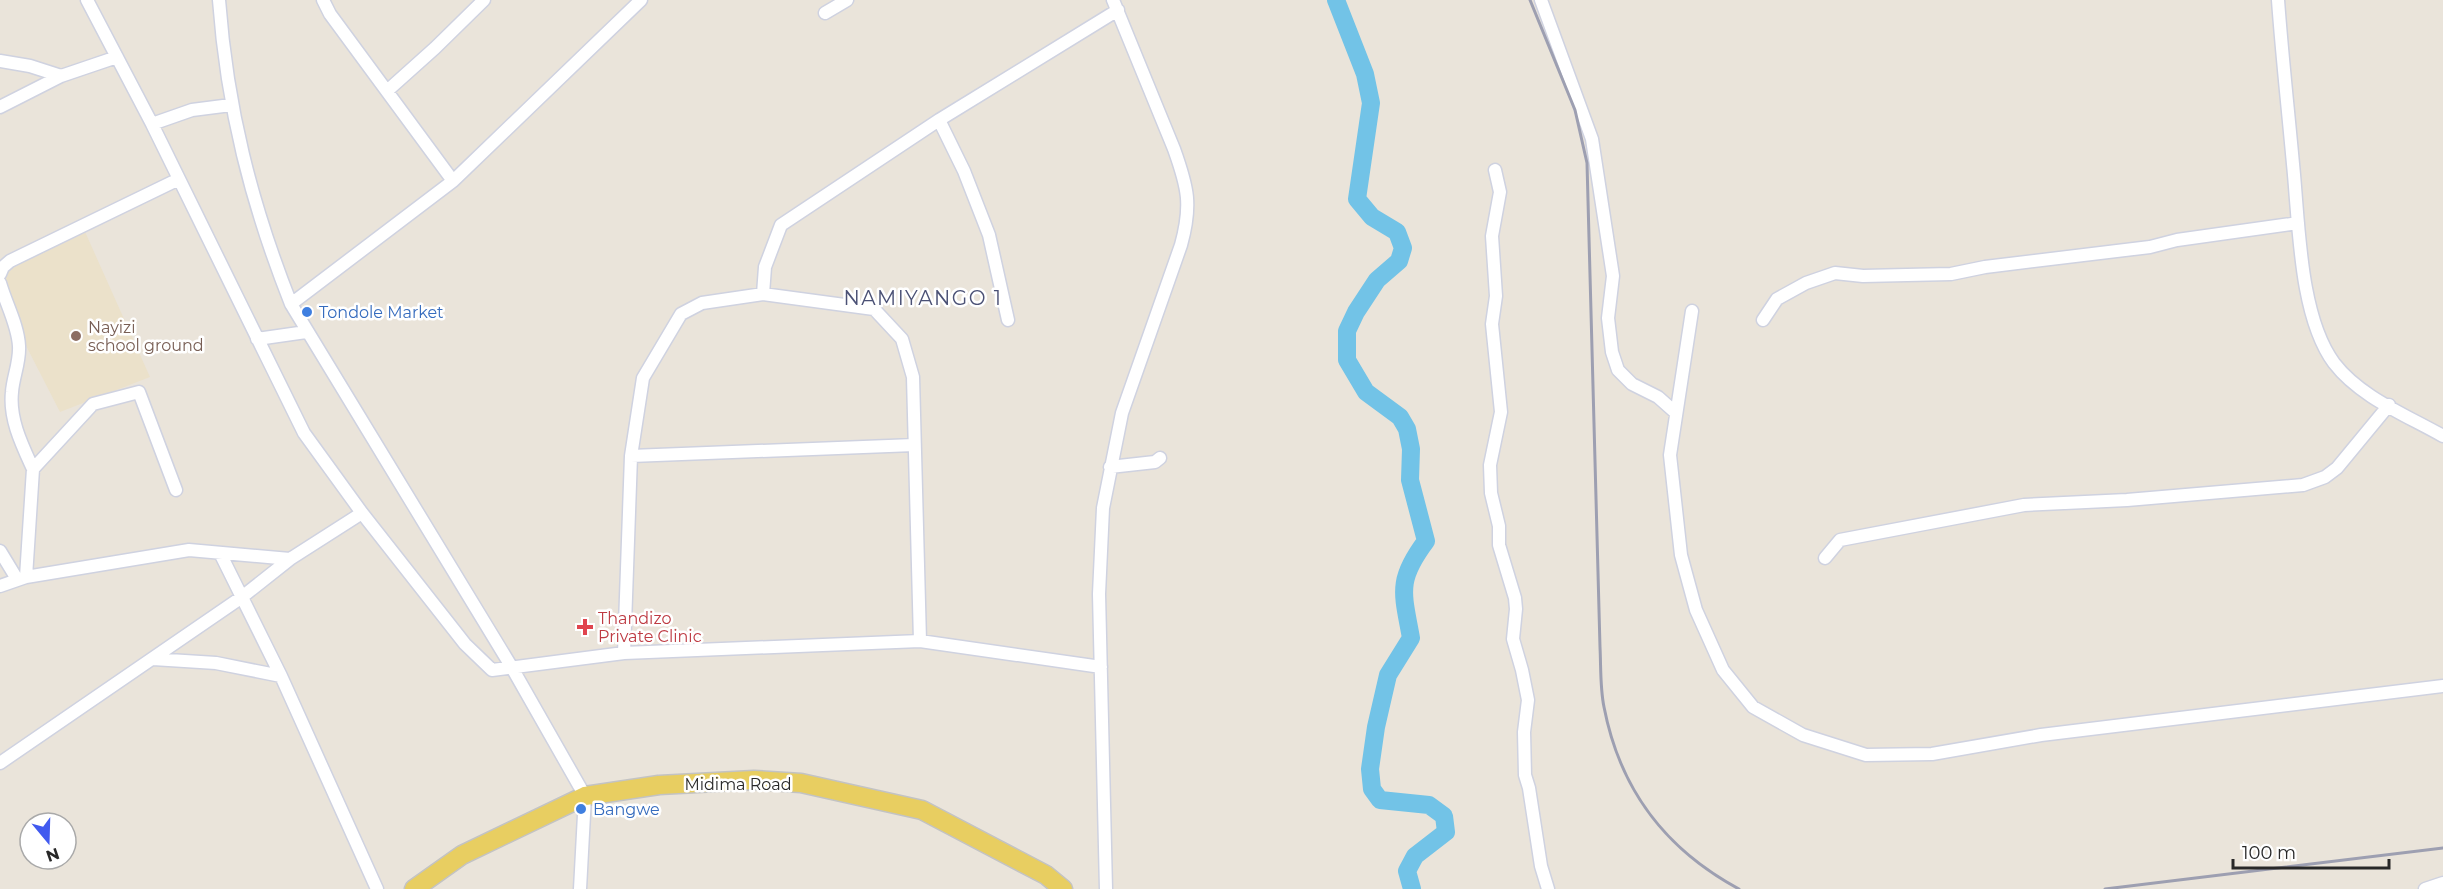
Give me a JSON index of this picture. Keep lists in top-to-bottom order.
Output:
{
  "streets": {
    "main road": ["Midima Road"]
  },
  "districts": ["NAMIYANGO 1"],
  "places": {
    "other": ["Tondole Market", "Nayizi school ground", "Bangwe"],
    "health": ["Thandizo Private Clinic"]
  },
  "scale_bar": "100 m",
  "north": "bottom"
}
